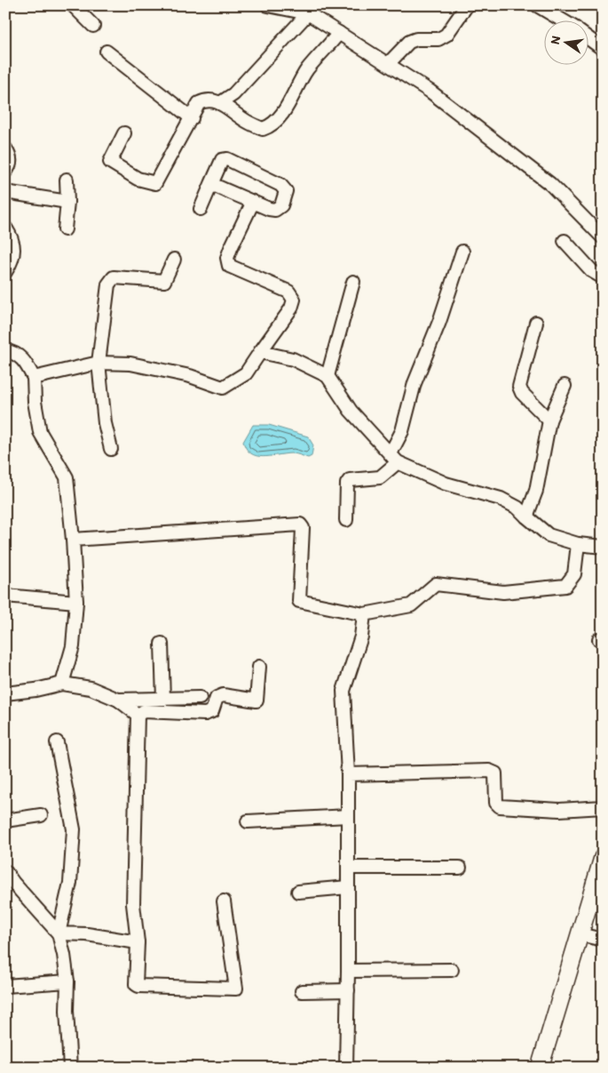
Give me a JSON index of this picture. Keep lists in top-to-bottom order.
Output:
{
  "north": "left"
}
